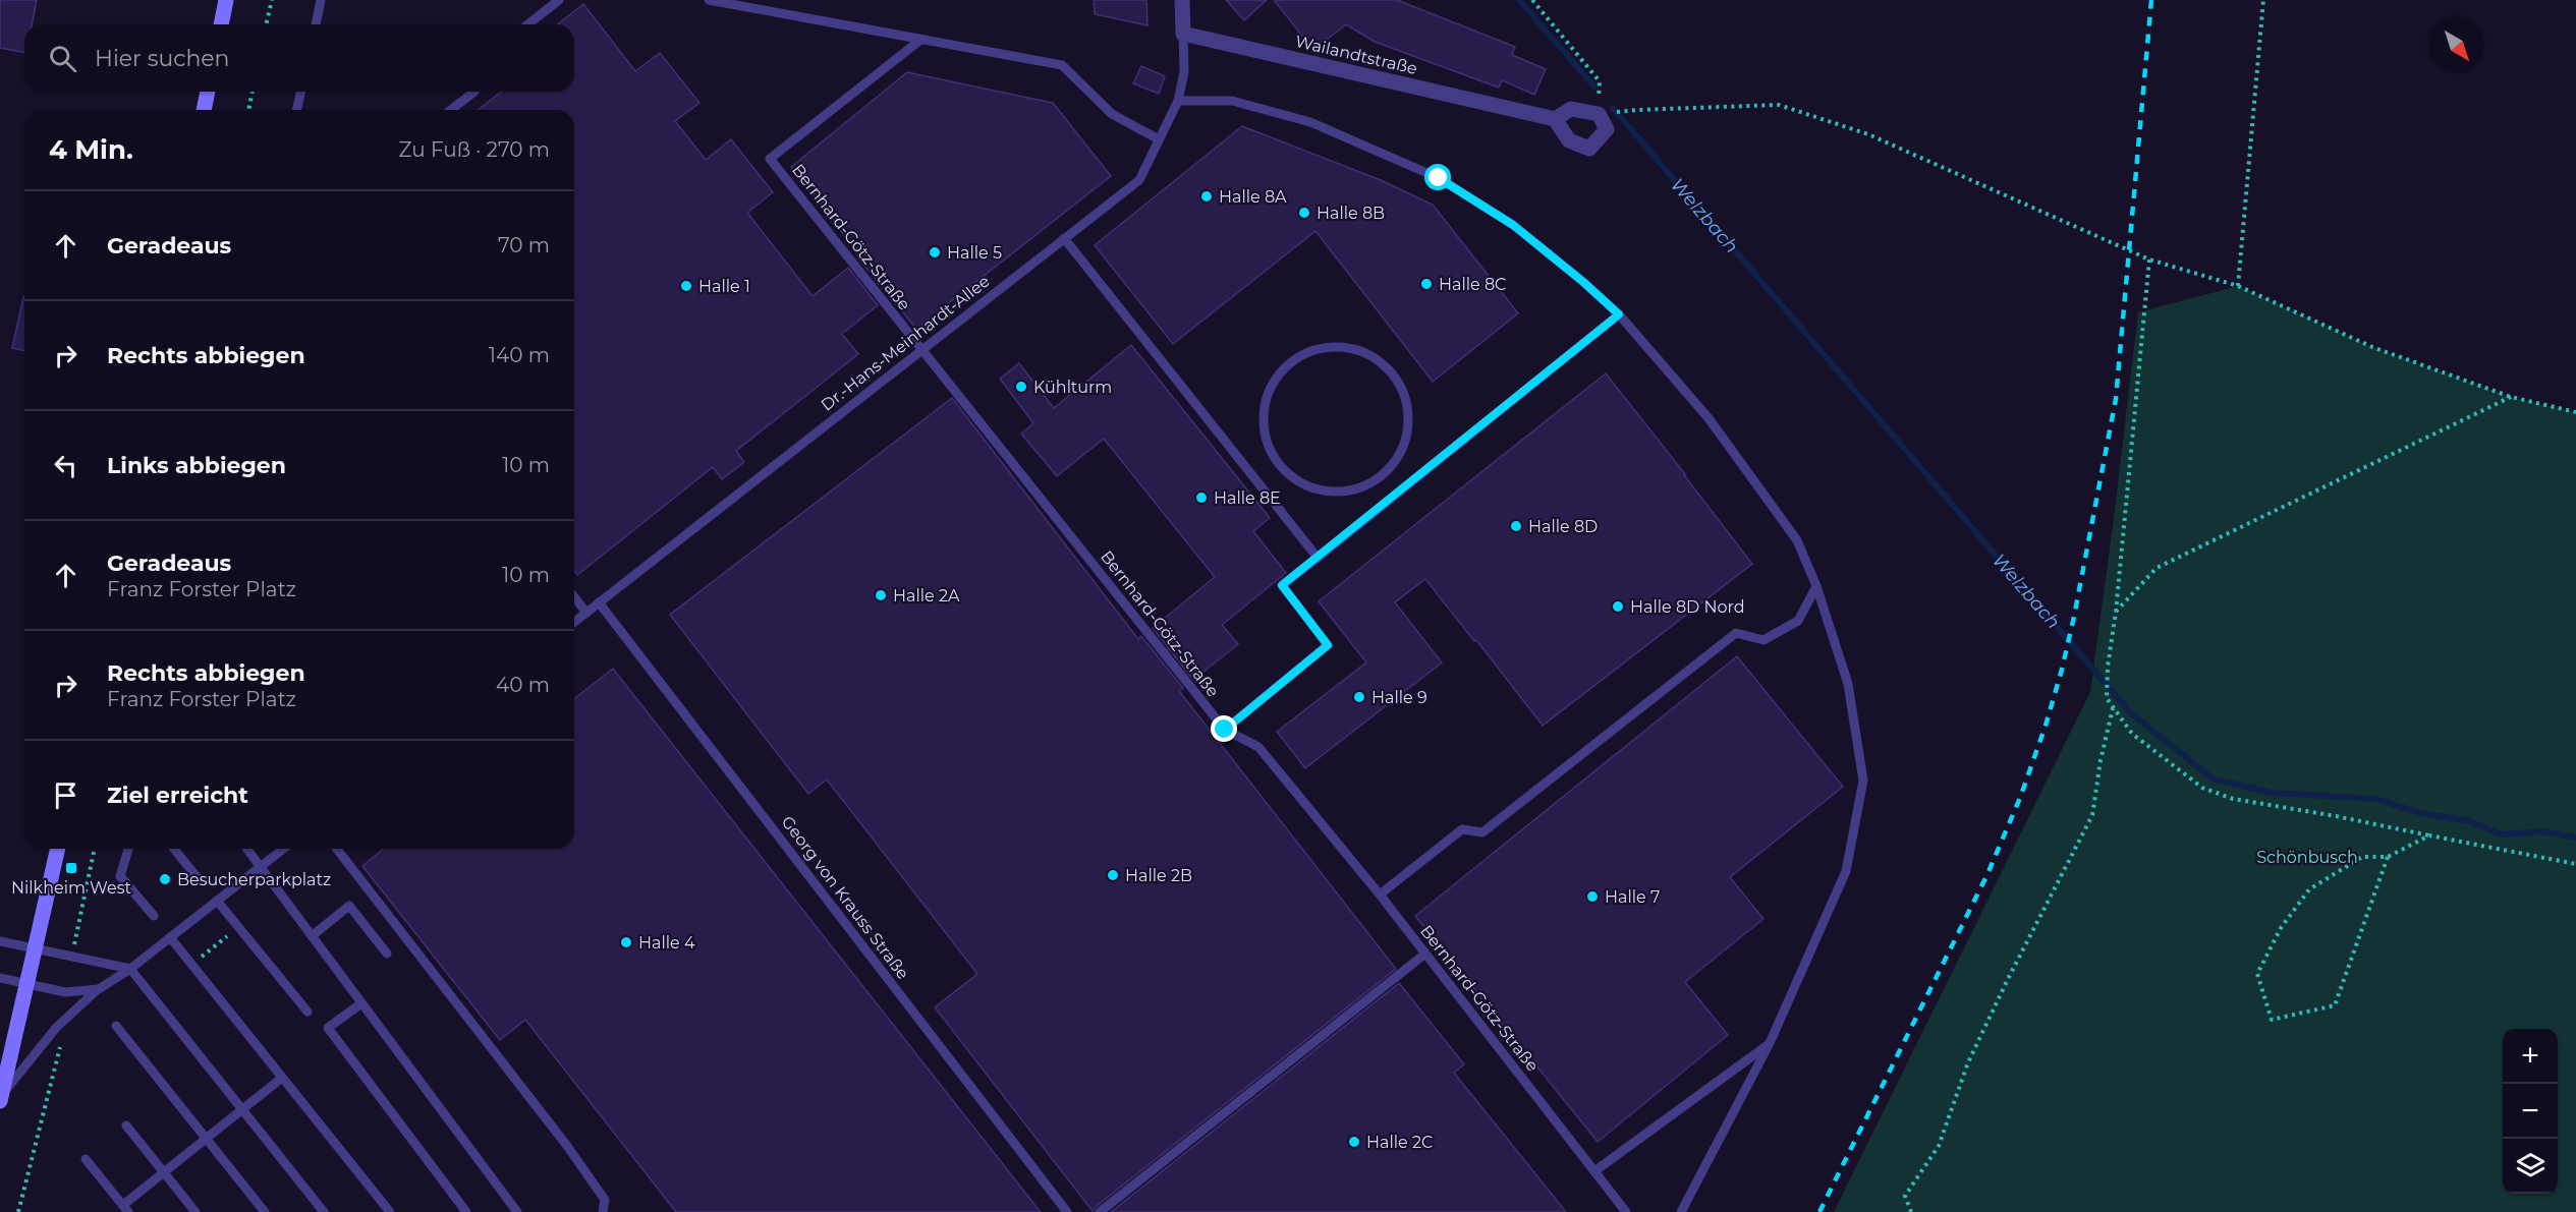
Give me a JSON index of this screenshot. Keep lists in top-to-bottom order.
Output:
{
  "streets": {
    "street": ["Wailandtstraße"],
    "lane": ["Bernhard-Götz-Straße", "Dr.-Hans-Meinhardt-Allee", "Georg von Krauss Straße"]
  },
  "crossings": [
    ["Wailandtstraße", "Dr.-Hans-Meinhardt-Allee"],
    ["Bernhard-Götz-Straße", "Dr.-Hans-Meinhardt-Allee"],
    ["Dr.-Hans-Meinhardt-Allee", "Georg von Krauss Straße"]
  ],
  "water": ["Welzbach"],
  "parks": ["Schönbusch"],
  "places": {
    "other": [
      "Halle 8A",
      "Halle 8B",
      "Halle 5",
      "Halle 8C",
      "Halle 1",
      "Kühlturm",
      "Halle 8E",
      "Halle 8D",
      "Halle 2A",
      "Halle 8D Nord",
      "Halle 9",
      "Halle 2B",
      "Besucherparkplatz",
      "Halle 7",
      "Halle 4",
      "Halle 2C"
    ],
    "transit": ["Nilkheim West"]
  },
  "north": "bottom right",
  "page": {
    "search": "Hier suchen",
    "heading": ["4 Min.", "Zu Fuß · 270 m"],
    "list": [
      ["Geradeaus", "70 m"],
      ["Rechts abbiegen", "140 m"],
      ["Links abbiegen", "10 m"],
      ["Geradeaus", "Franz Forster Platz", "10 m"],
      ["Rechts abbiegen", "Franz Forster Platz", "40 m"],
      "Ziel erreicht"
    ],
    "map_buttons": ["+", "−"]
  }
}
